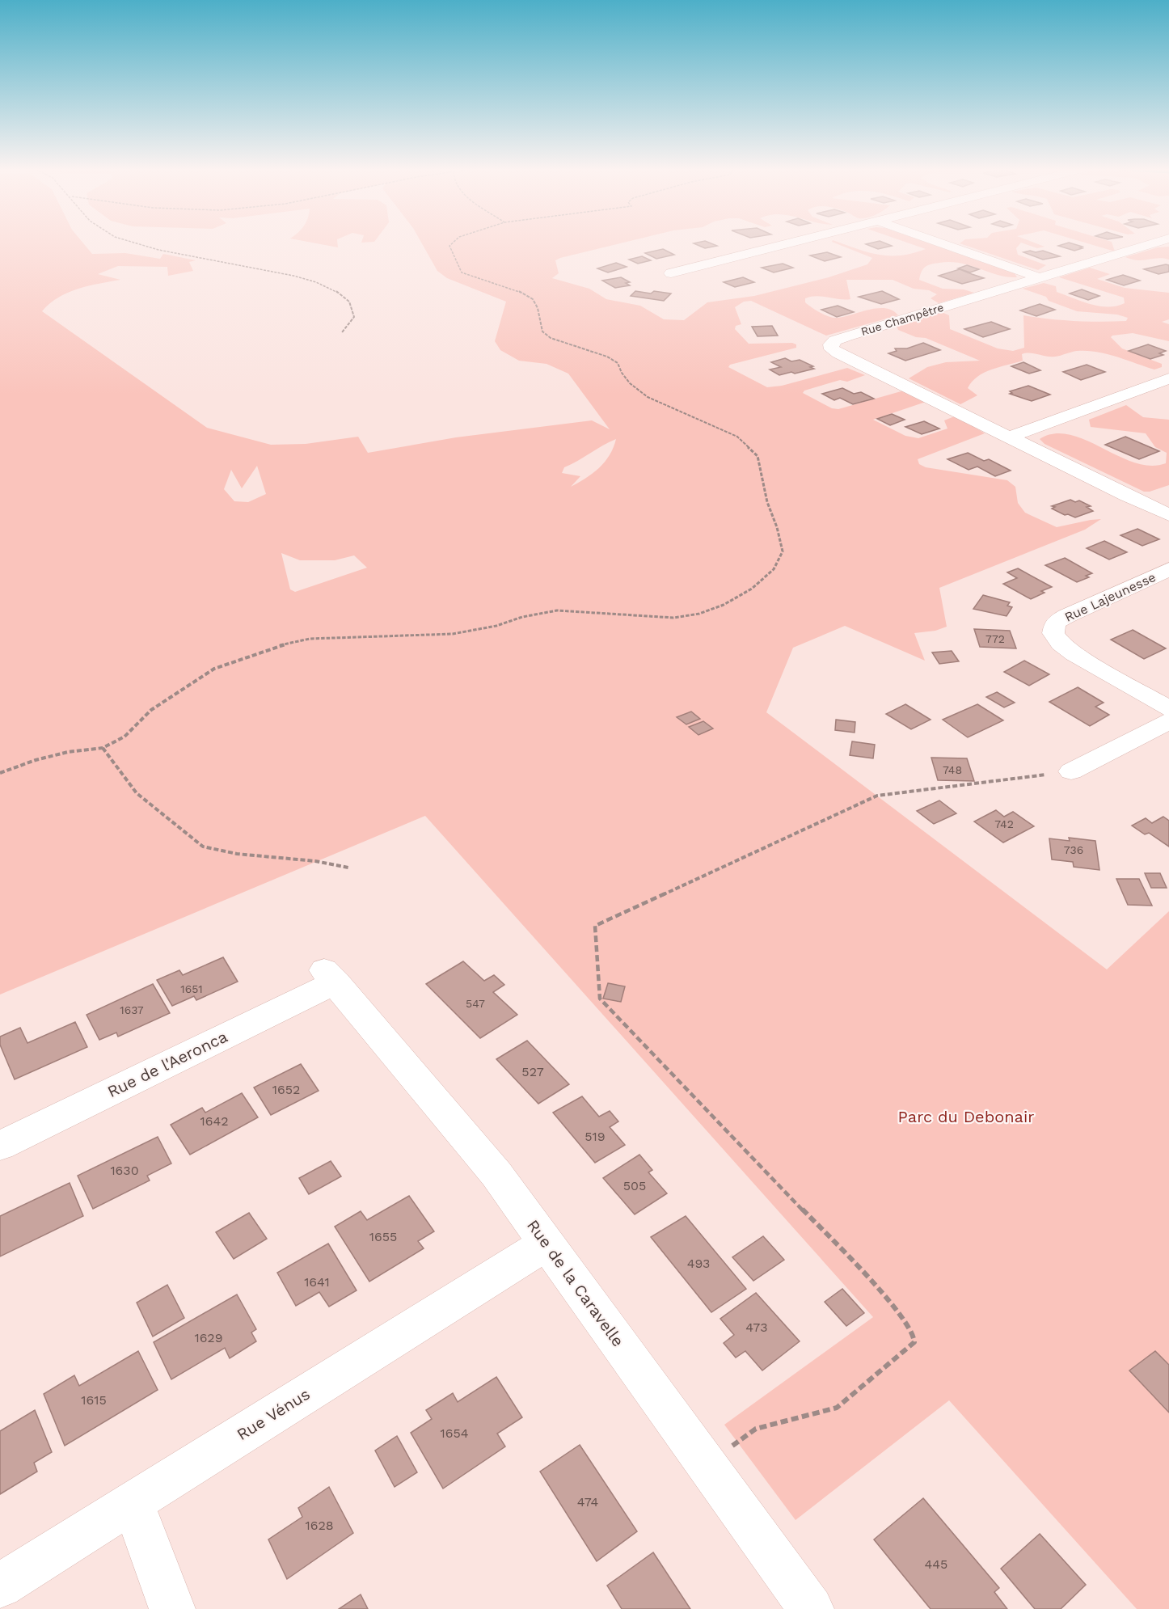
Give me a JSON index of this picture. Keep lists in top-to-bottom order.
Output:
{
  "streets": {
    "street": [
      "Rue Champêtre",
      "Rue Lajeunesse",
      "Rue de l'Aeronca",
      "Rue de la Caravelle",
      "Rue Vénus"
    ]
  },
  "crossings": [
    ["Rue de l'Aeronca", "Rue de la Caravelle"],
    ["Rue de la Caravelle", "Rue Vénus"]
  ],
  "parks": ["Parc du Debonair"],
  "house_numbers": [
    "772",
    "748",
    "742",
    "736",
    "1651",
    "547",
    "1637",
    "527",
    "1652",
    "1642",
    "519",
    "1630",
    "505",
    "1655",
    "493",
    "1641",
    "473",
    "1629",
    "1615",
    "1654",
    "474",
    "1628",
    "445"
  ]
}
